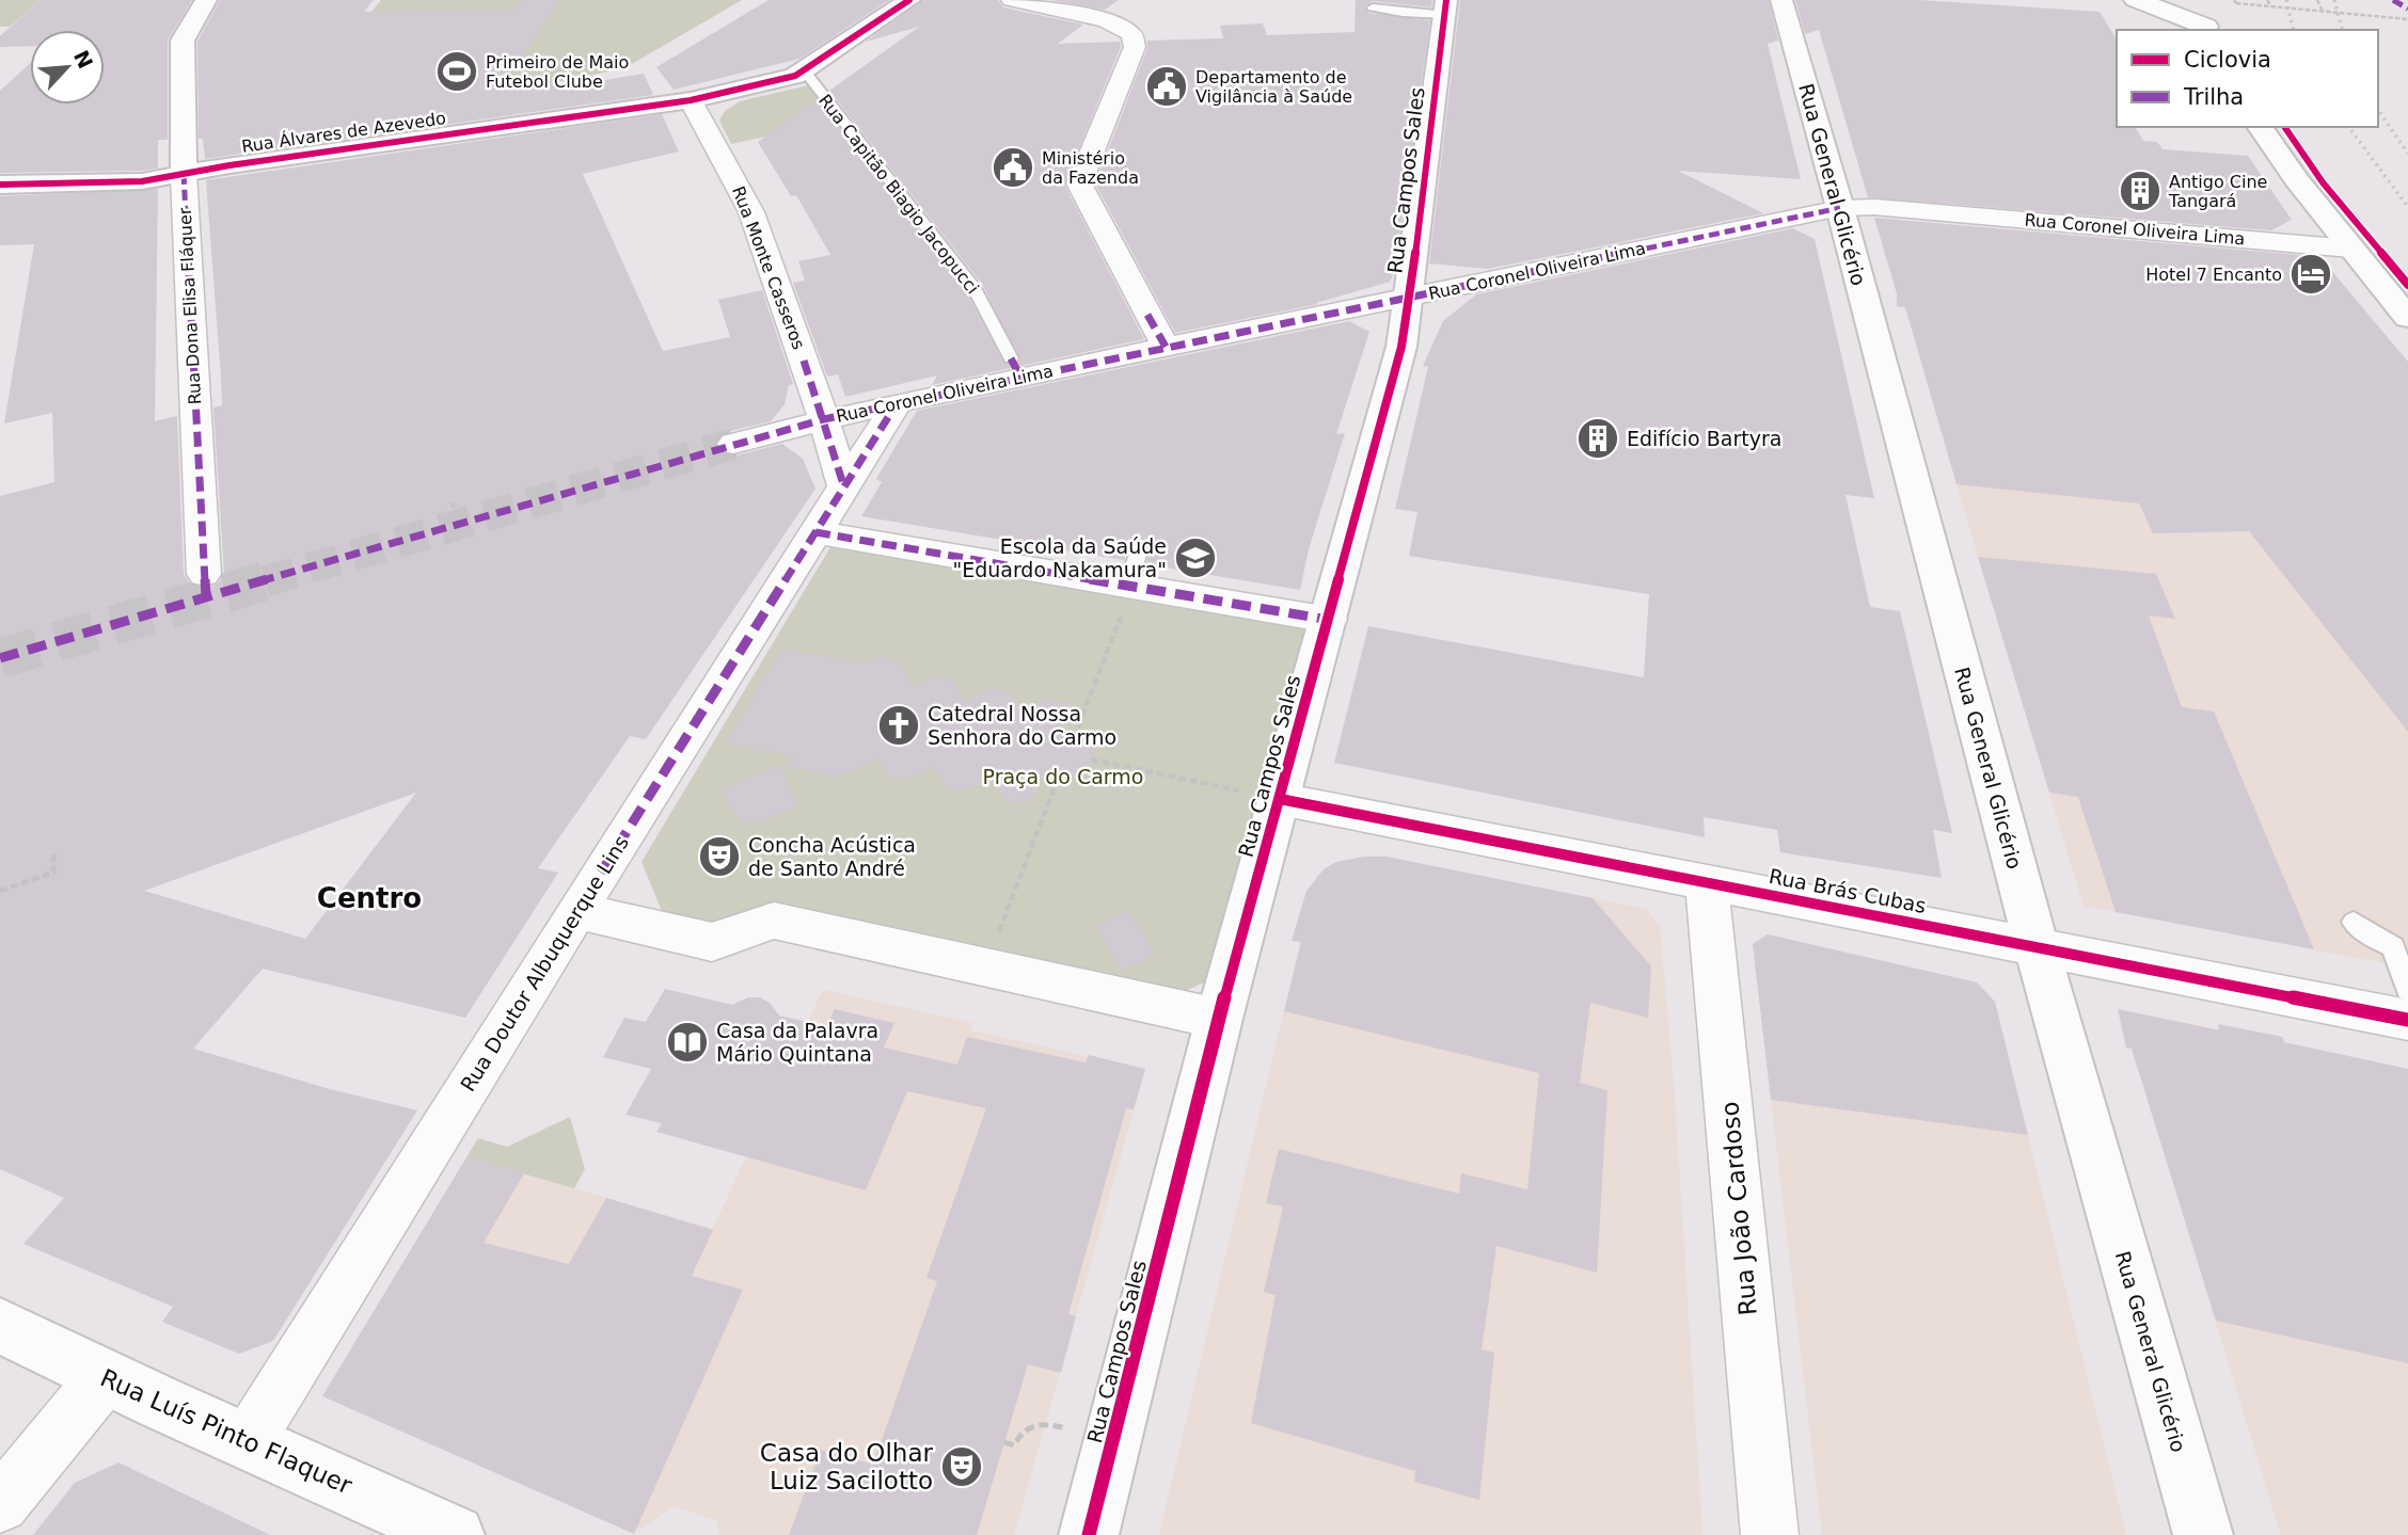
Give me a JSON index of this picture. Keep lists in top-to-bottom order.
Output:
{
  "streets": {
    "street": [
      "Rua Álvares de Azevedo",
      "Rua Campos Sales",
      "Rua General Glicério",
      "Rua Coronel Oliveira Lima",
      "Rua Monte Casseros",
      "Rua Dona Elisa Fláquer",
      "Rua Brás Cubas",
      "Rua Doutor Albuquerque Lins",
      "Rua João Cardoso",
      "Rua Luís Pinto Flaquer"
    ],
    "lane": ["Rua Capitão Biagio Jacopucci"]
  },
  "crossings": [
    ["Rua Álvares de Azevedo", "Rua Monte Casseros"],
    ["Rua Álvares de Azevedo", "Rua Dona Elisa Fláquer"],
    ["Rua Campos Sales", "Rua Coronel Oliveira Lima"],
    ["Rua Campos Sales", "Rua Brás Cubas"],
    ["Rua General Glicério", "Rua Coronel Oliveira Lima"],
    ["Rua General Glicério", "Rua Brás Cubas"],
    ["Rua Capitão Biagio Jacopucci", "Rua Coronel Oliveira Lima"],
    ["Rua Coronel Oliveira Lima", "Rua Monte Casseros"],
    ["Rua Coronel Oliveira Lima", "Rua Doutor Albuquerque Lins"],
    ["Rua Monte Casseros", "Rua Doutor Albuquerque Lins"],
    ["Rua Brás Cubas", "Rua João Cardoso"],
    ["Rua Doutor Albuquerque Lins", "Rua Luís Pinto Flaquer"]
  ],
  "districts": ["Centro"],
  "parks": ["Praça do Carmo"],
  "places": {
    "sports": ["Primeiro de Maio Futebol Clube"],
    "public building": ["Departamento de Vigilância à Saúde", "Ministério da Fazenda"],
    "building": ["Antigo Cine Tangará", "Edifício Bartyra"],
    "hotel": ["Hotel 7 Encanto"],
    "school or university": ["Escola da Saúde \"Eduardo Nakamura\""],
    "church": ["Catedral Nossa Senhora do Carmo"],
    "theatre": ["Concha Acústica de Santo André", "Casa do Olhar Luiz Sacilotto"],
    "library": ["Casa da Palavra Mário Quintana"]
  },
  "legend": ["Ciclovia", "Trilha"],
  "north": "top right"
}
